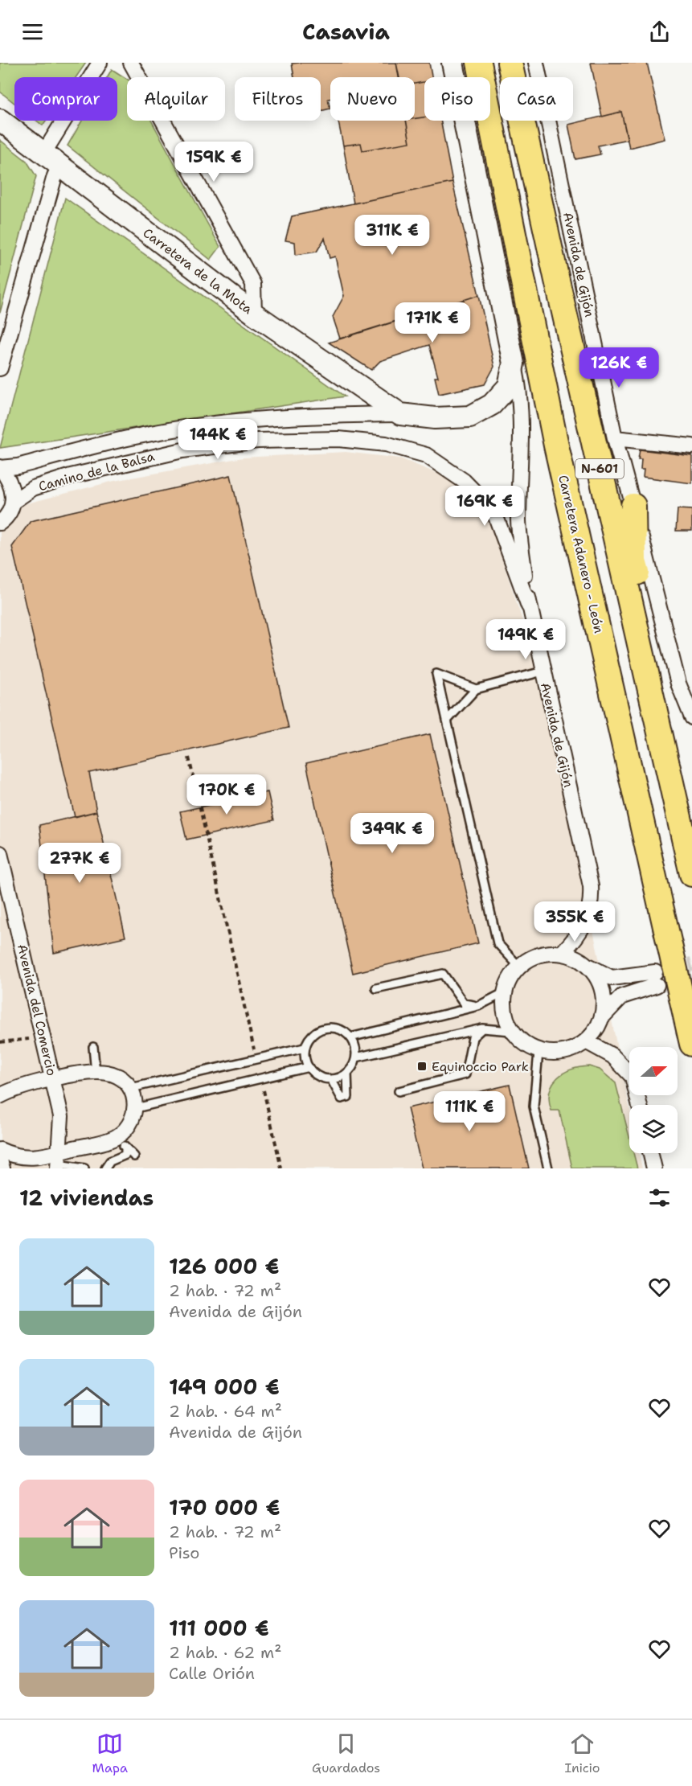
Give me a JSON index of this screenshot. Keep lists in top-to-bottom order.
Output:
{
  "streets": {
    "highway": ["N-601", "Carretera Adanero - León"],
    "main road": ["Avenida de Gijón", "Carretera de la Mota"],
    "street": ["Camino de la Balsa", "Avenida del Comercio"]
  },
  "crossings": [
    ["Avenida de Gijón", "Carretera de la Mota"],
    ["Avenida de Gijón", "Camino de la Balsa"],
    ["Carretera de la Mota", "Camino de la Balsa"]
  ],
  "places": {
    "transit": ["Equinoccio Park"]
  },
  "north": "right",
  "page": {
    "header": "Casavia",
    "chip": [
      "Comprar",
      "Alquilar",
      "Filtros",
      "Nuevo",
      "Piso",
      "Casa"
    ],
    "price": [
      "159K €",
      "311K €",
      "171K €",
      "126K €",
      "144K €",
      "169K €",
      "149K €",
      "170K €",
      "349K €",
      "277K €",
      "355K €",
      "111K €"
    ],
    "heading": "12 viviendas",
    "list": [
      {
        "name": "126 000 €",
        "note": "2 hab. · 72 m² · Avenida de Gijón"
      },
      {
        "name": "149 000 €",
        "note": "2 hab. · 64 m² · Avenida de Gijón"
      },
      {
        "name": "170 000 €",
        "note": "2 hab. · 72 m² · Piso"
      },
      {
        "name": "111 000 €",
        "note": "2 hab. · 62 m² · Calle Orión"
      }
    ],
    "tabs": ["Mapa", "Guardados", "Inicio"]
  }
}
